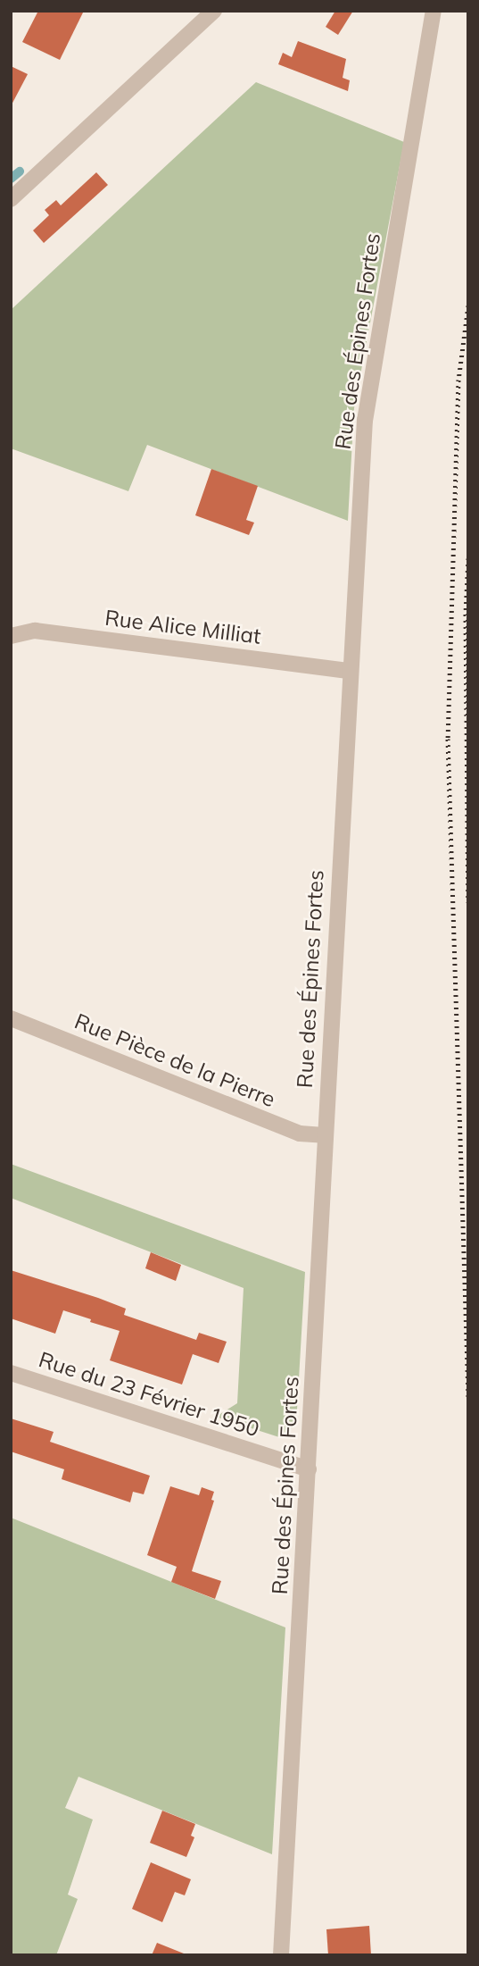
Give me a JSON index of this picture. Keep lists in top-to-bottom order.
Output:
{
  "streets": {
    "street": [
      "Rue des Épines Fortes",
      "Rue Alice Milliat",
      "Rue Pièce de la Pierre",
      "Rue du 23 Février 1950"
    ]
  },
  "crossings": [
    ["Rue des Épines Fortes", "Rue Alice Milliat"],
    ["Rue des Épines Fortes", "Rue Pièce de la Pierre"],
    ["Rue des Épines Fortes", "Rue du 23 Février 1950"]
  ]
}
